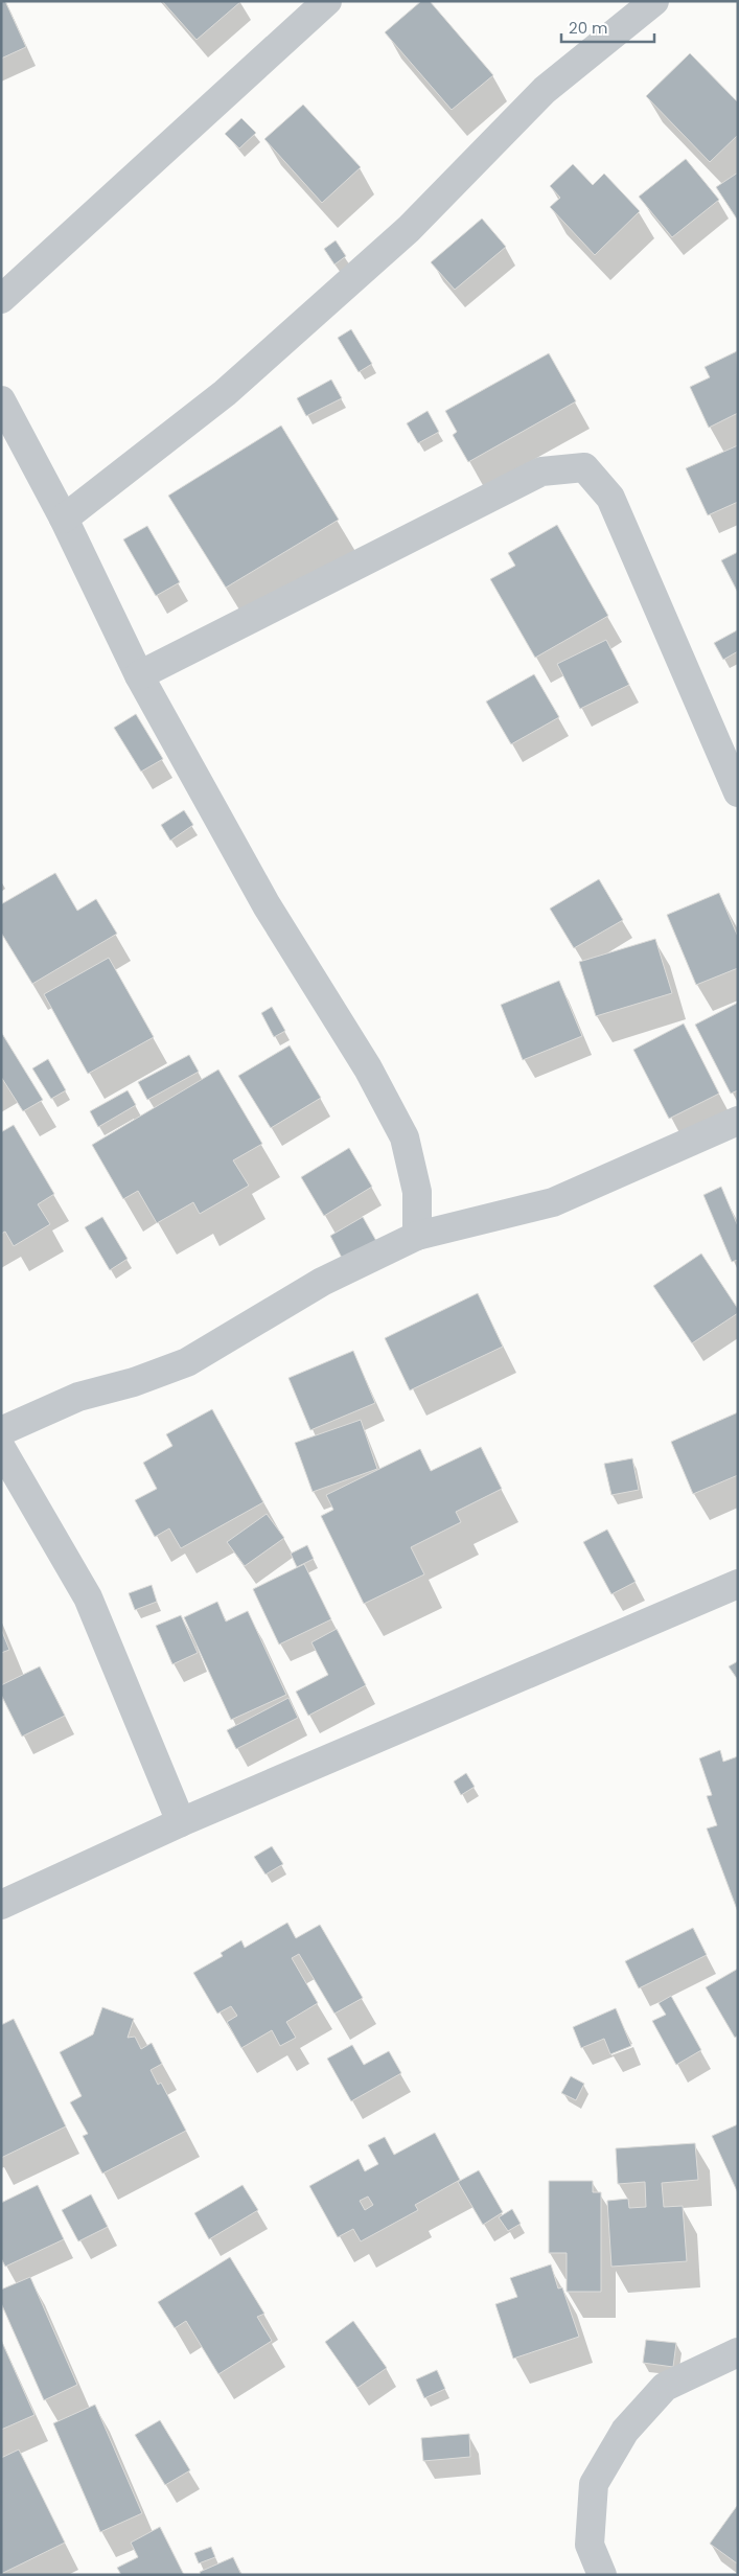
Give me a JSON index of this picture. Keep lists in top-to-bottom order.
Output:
{
  "scale_bar": "20 m"
}
